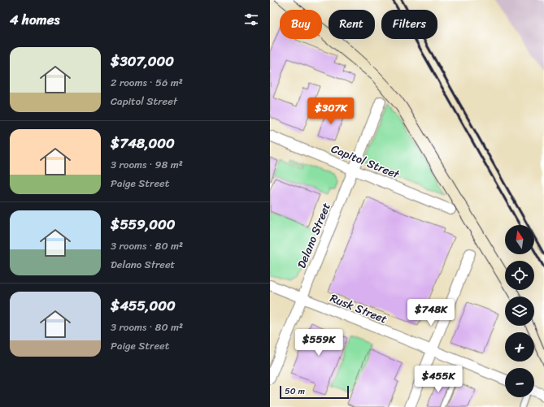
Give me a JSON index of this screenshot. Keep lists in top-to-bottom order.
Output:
{
  "streets": {
    "street": ["Capitol Street", "Delano Street", "Rusk Street"]
  },
  "crossings": [
    ["Capitol Street", "Delano Street"],
    ["Delano Street", "Rusk Street"]
  ],
  "scale_bar": "50 m",
  "north": "top",
  "page": {
    "heading": "4 homes",
    "chip": ["Buy", "Rent", "Filters"],
    "list": [
      {
        "name": "$307,000",
        "note": "2 rooms · 56 m² · Capitol Street"
      },
      {
        "name": "$748,000",
        "note": "3 rooms · 98 m² · Paige Street"
      },
      {
        "name": "$559,000",
        "note": "3 rooms · 80 m² · Delano Street"
      },
      {
        "name": "$455,000",
        "note": "3 rooms · 80 m² · Paige Street"
      }
    ],
    "price": [
      "$307K",
      "$748K",
      "$559K",
      "$455K"
    ],
    "map_buttons": ["+", "−"],
    "scale": "50 m"
  }
}
